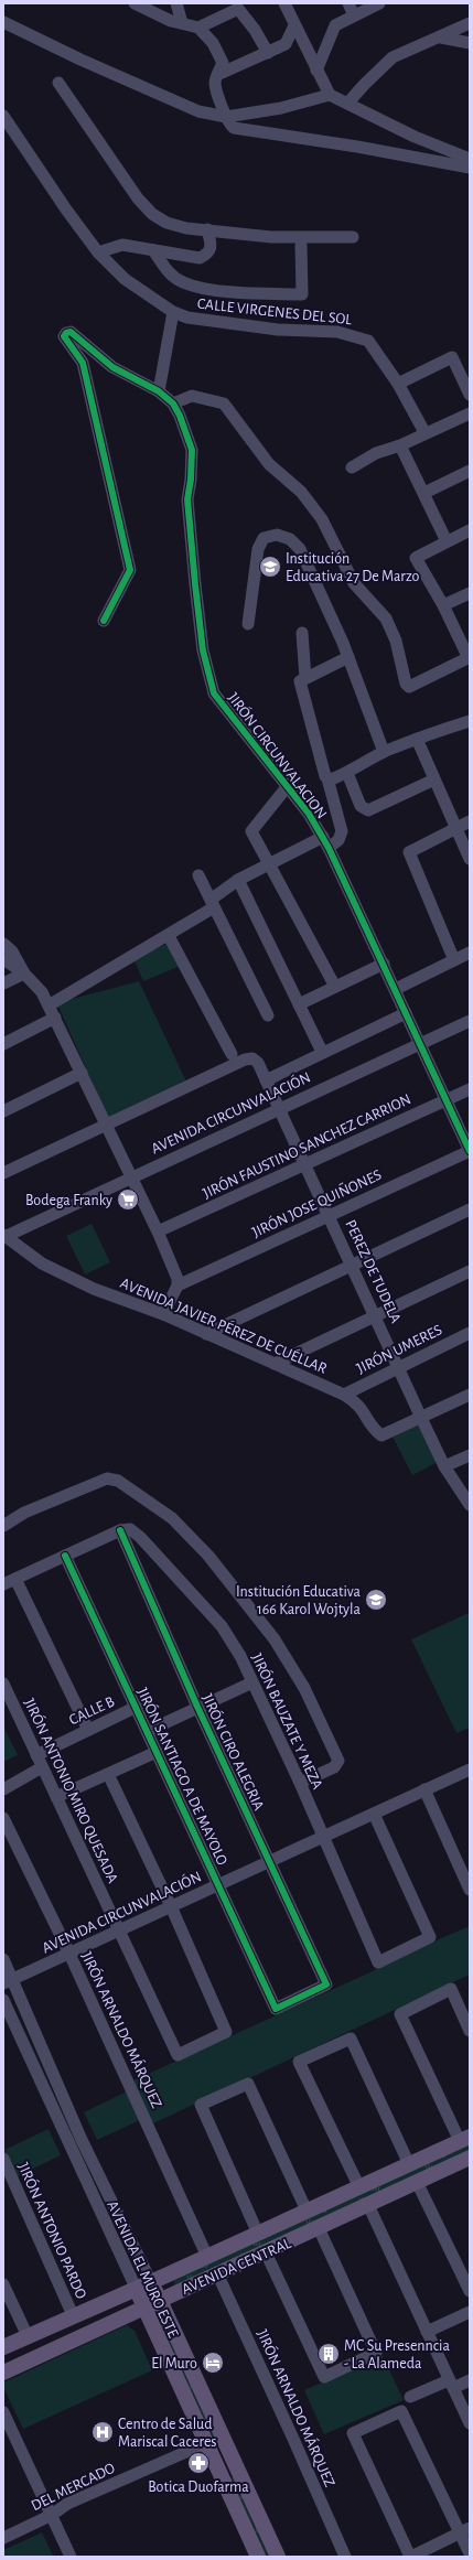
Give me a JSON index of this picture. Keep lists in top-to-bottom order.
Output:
{
  "streets": {
    "main road": ["AVENIDA CENTRAL", "AVENIDA EL MURO ESTE"],
    "street": [
      "CALLE VIRGENES DEL SOL",
      "JIRÓN CIRCUNVALACION",
      "AVENIDA CIRCUNVALACIÓN",
      "JIRÓN FAUSTINO SANCHEZ CARRION",
      "JIRÓN JOSE QUIÑONES",
      "PEREZ DE TUDELA",
      "AVENIDA JAVIER PÉREZ DE CUÉLLAR",
      "JIRÓN UMERES",
      "CALLE B",
      "JIRÓN BAUZATE Y MEZA",
      "JIRÓN CIRO ALEGRIA",
      "JIRÓN SANTIAGO A DE MAYOLO",
      "JIRÓN ANTONIO MIRO QUESADA",
      "JIRÓN ARNALDO MÁRQUEZ",
      "JIRÓN ANTONIO PARDO",
      "DEL MERCADO"
    ]
  },
  "crossings": [
    ["JIRÓN CIRCUNVALACION", "AVENIDA CIRCUNVALACIÓN"],
    ["JIRÓN CIRCUNVALACION", "JIRÓN FAUSTINO SANCHEZ CARRION"],
    ["JIRÓN CIRCUNVALACION", "JIRÓN JOSE QUIÑONES"],
    ["AVENIDA CIRCUNVALACIÓN", "PEREZ DE TUDELA"],
    ["AVENIDA CIRCUNVALACIÓN", "AVENIDA JAVIER PÉREZ DE CUÉLLAR"],
    ["AVENIDA CIRCUNVALACIÓN", "JIRÓN BAUZATE Y MEZA"],
    ["AVENIDA CIRCUNVALACIÓN", "JIRÓN CIRO ALEGRIA"],
    ["AVENIDA CIRCUNVALACIÓN", "JIRÓN SANTIAGO A DE MAYOLO"],
    ["AVENIDA CIRCUNVALACIÓN", "JIRÓN ANTONIO MIRO QUESADA"],
    ["AVENIDA CIRCUNVALACIÓN", "JIRÓN ARNALDO MÁRQUEZ"],
    ["AVENIDA CIRCUNVALACIÓN", "AVENIDA EL MURO ESTE"],
    ["JIRÓN FAUSTINO SANCHEZ CARRION", "PEREZ DE TUDELA"],
    ["JIRÓN JOSE QUIÑONES", "PEREZ DE TUDELA"],
    ["PEREZ DE TUDELA", "AVENIDA JAVIER PÉREZ DE CUÉLLAR"],
    ["PEREZ DE TUDELA", "JIRÓN UMERES"],
    ["AVENIDA JAVIER PÉREZ DE CUÉLLAR", "JIRÓN UMERES"],
    ["CALLE B", "JIRÓN SANTIAGO A DE MAYOLO"],
    ["CALLE B", "JIRÓN ANTONIO MIRO QUESADA"],
    ["JIRÓN BAUZATE Y MEZA", "JIRÓN CIRO ALEGRIA"],
    ["JIRÓN CIRO ALEGRIA", "JIRÓN SANTIAGO A DE MAYOLO"],
    ["JIRÓN ARNALDO MÁRQUEZ", "AVENIDA CENTRAL"],
    ["JIRÓN ANTONIO PARDO", "AVENIDA CENTRAL"],
    ["AVENIDA CENTRAL", "AVENIDA EL MURO ESTE"],
    ["AVENIDA EL MURO ESTE", "DEL MERCADO"]
  ],
  "places": {
    "school or university": ["Institución Educativa 27 De Marzo", "Institución Educativa 166 Karol Wojtyla"],
    "supermarket": ["Bodega Franky"],
    "building": ["MC Su Presenncia - La Alameda"],
    "hotel": ["El Muro"],
    "hospital": ["Centro de Salud Mariscal Caceres"],
    "pharmacy": ["Botica Duofarma"]
  }
}
